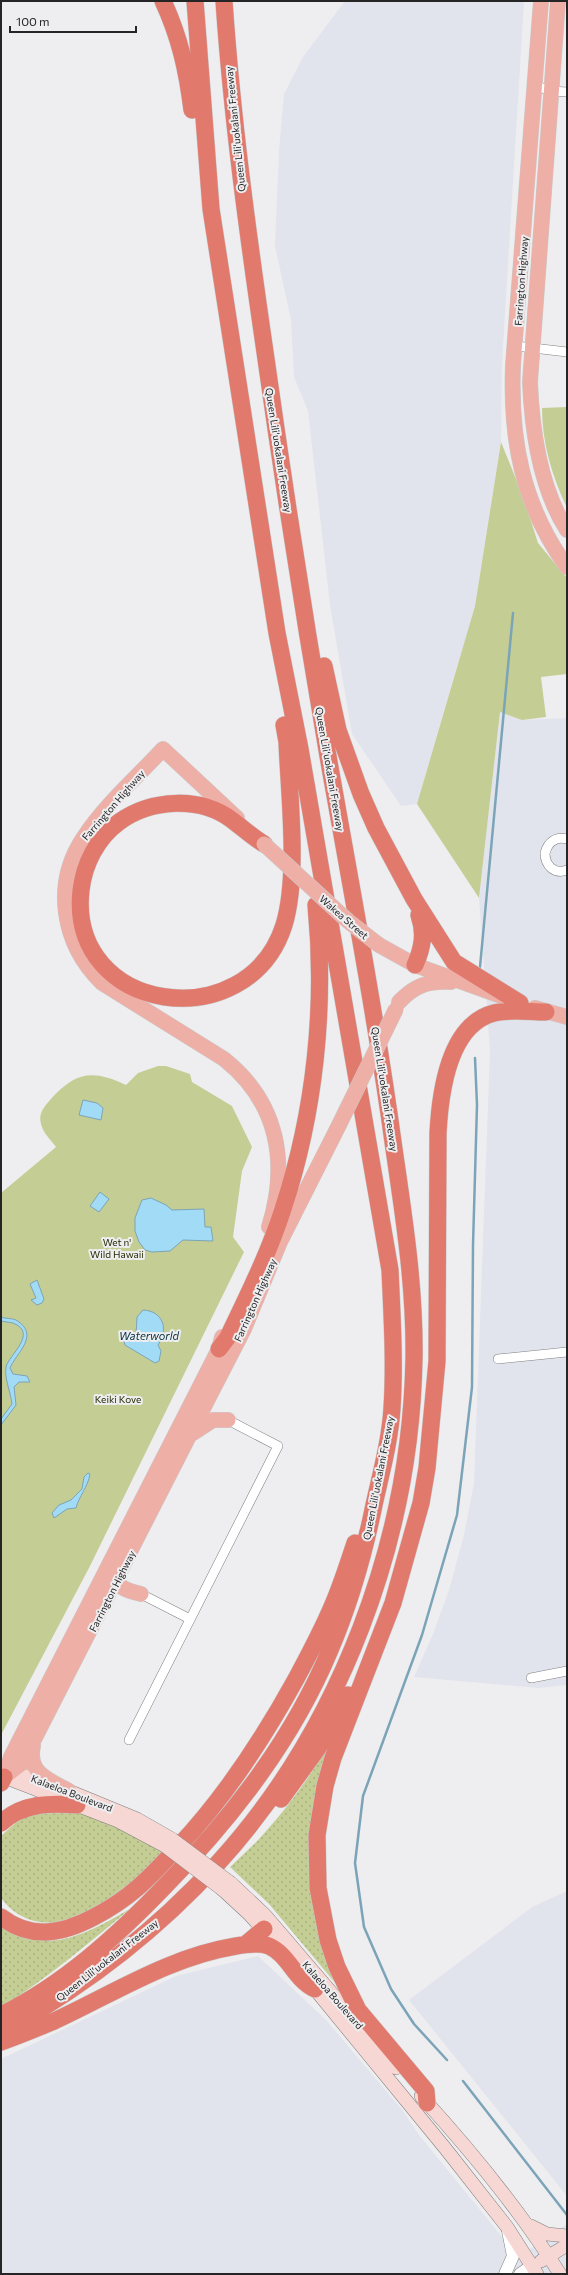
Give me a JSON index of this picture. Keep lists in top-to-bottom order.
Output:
{
  "streets": {
    "highway": ["Queen Liliʻuokalani Freeway"],
    "main road": ["Farrington Highway", "Wakea Street", "Kalaeloa Boulevard"]
  },
  "crossings": [
    ["Farrington Highway", "Wakea Street"],
    ["Farrington Highway", "Kalaeloa Boulevard"]
  ],
  "water": ["Waterworld"],
  "parks": ["Wet n' Wild Hawaii", "Keiki Kove"],
  "scale_bar": "100 m"
}
